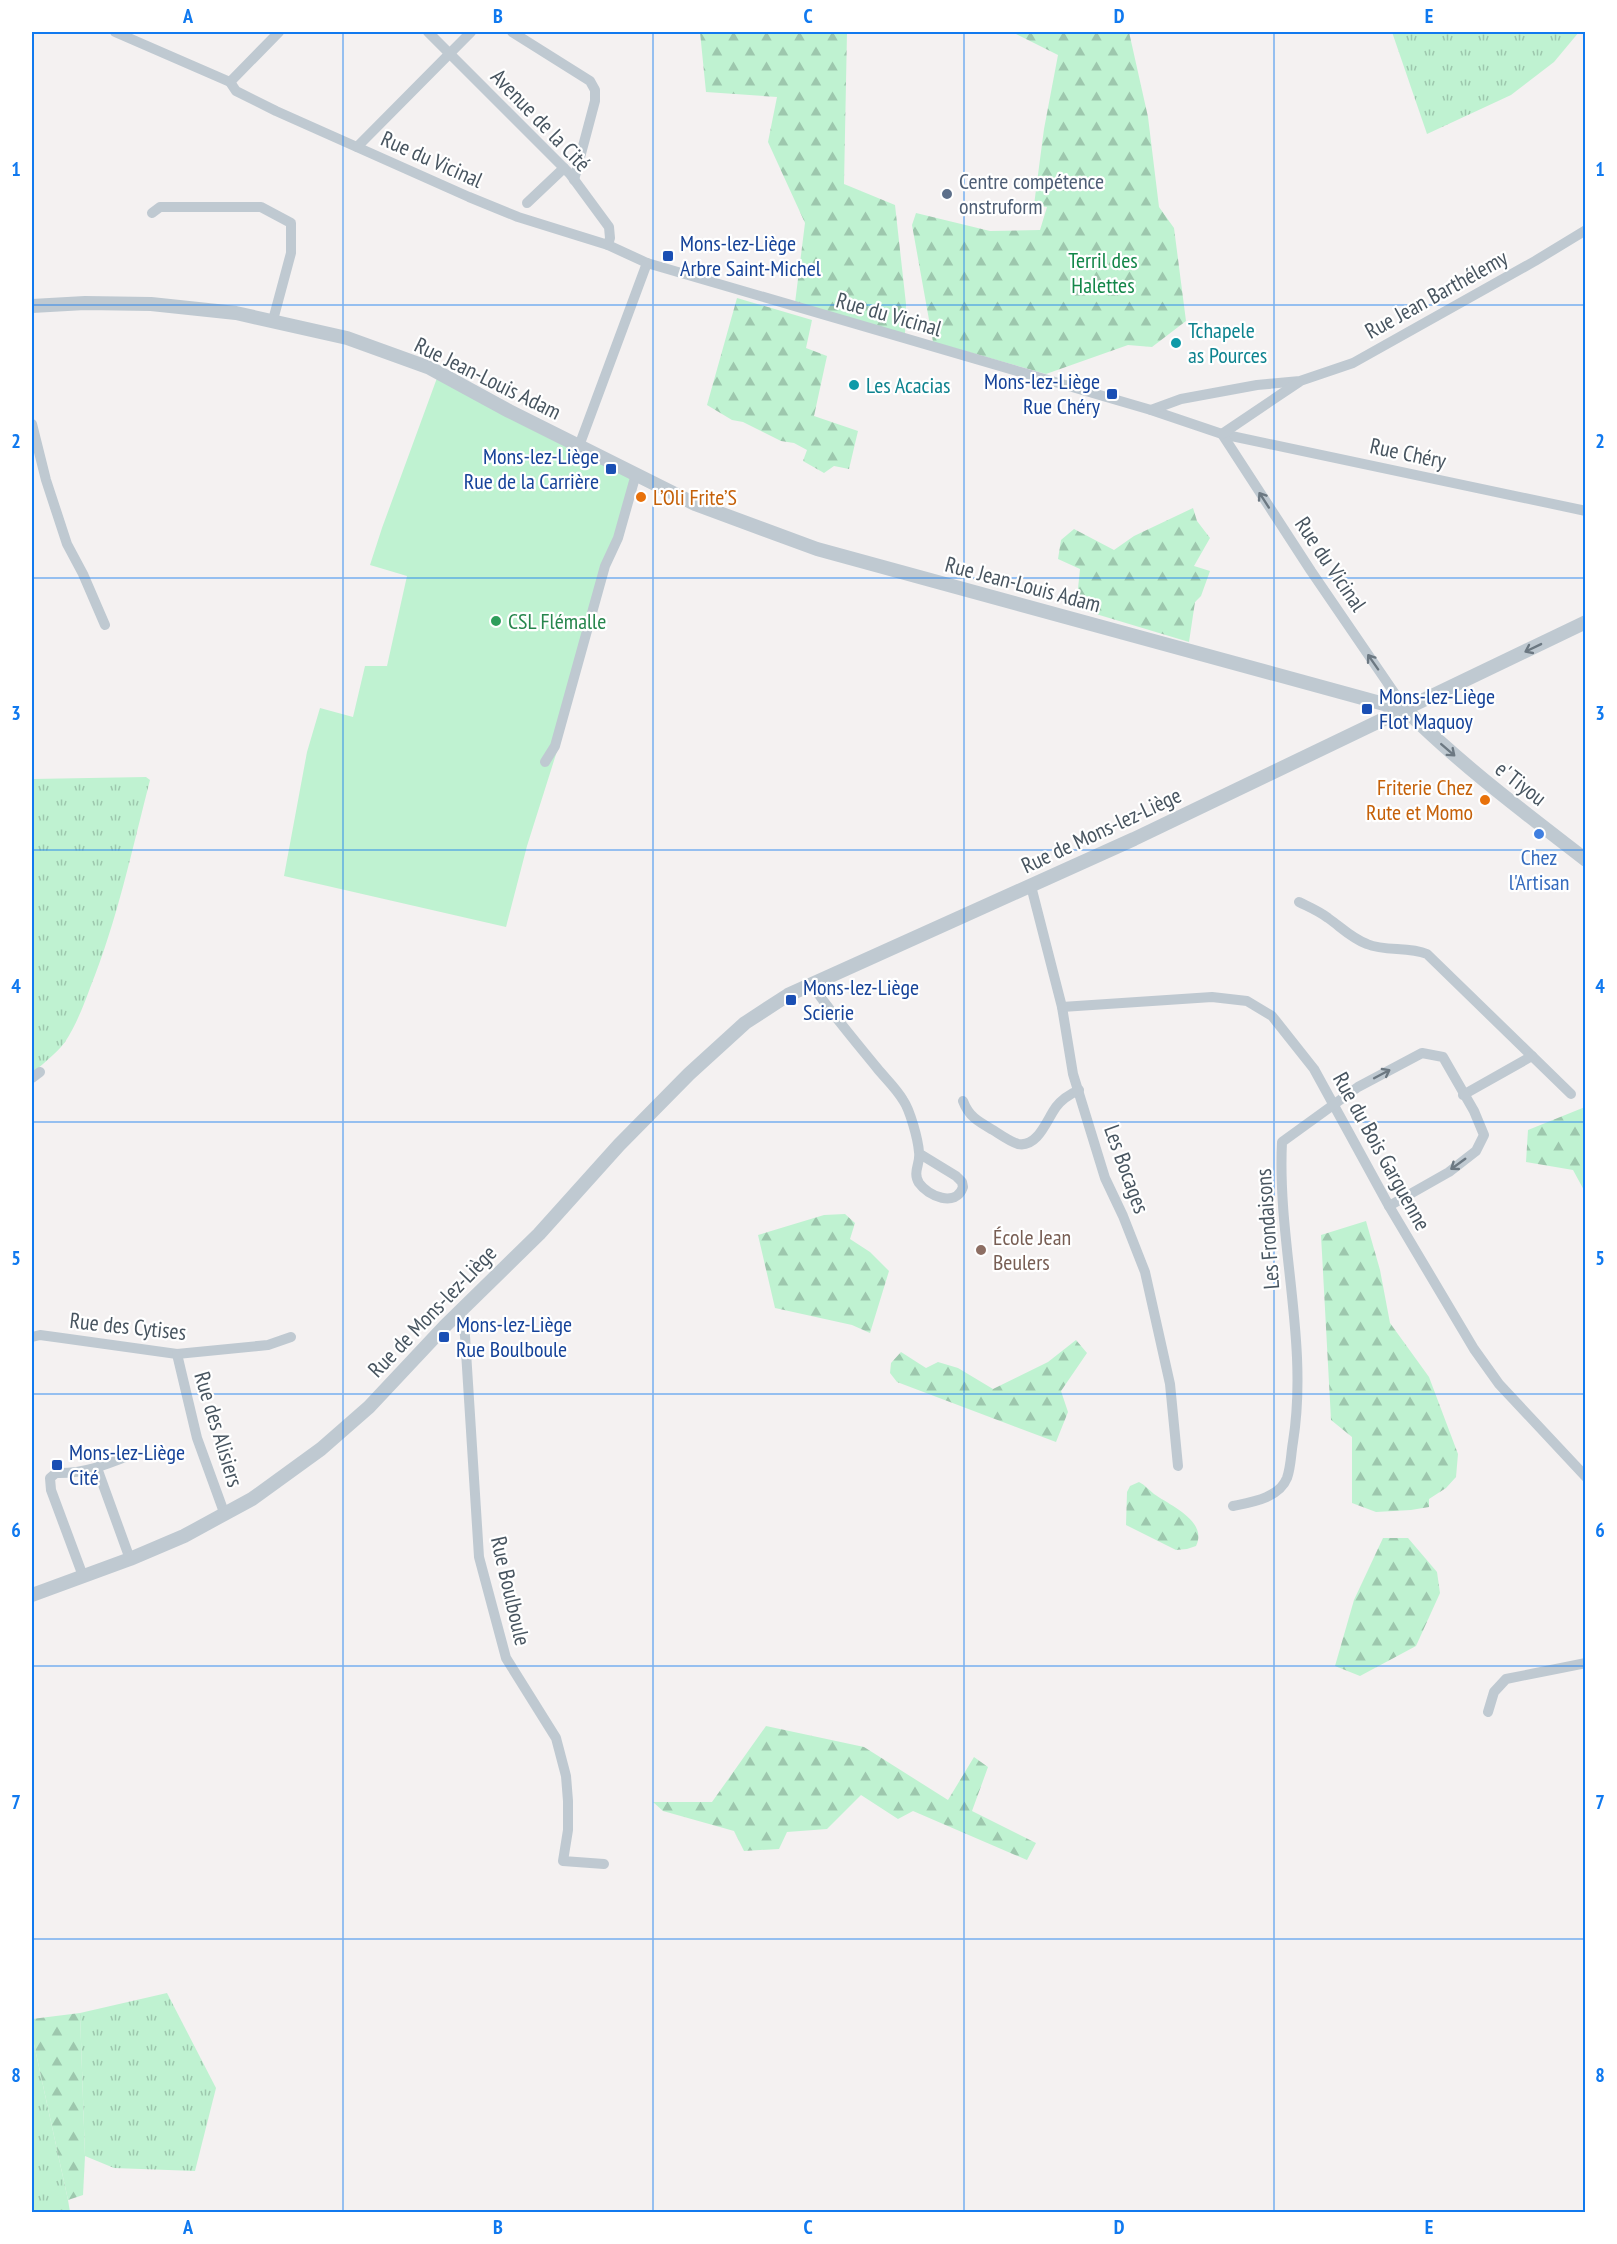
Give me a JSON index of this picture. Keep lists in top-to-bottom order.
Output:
{
  "streets": {
    "street": [
      "Avenue de la Cité",
      "Rue du Vicinal",
      "Rue Jean Barthélemy",
      "Rue Jean-Louis Adam",
      "Rue Chéry",
      "e' Tiyou",
      "Rue de Mons-lez-Liège",
      "Rue du Bois Garguenne",
      "Les Bocages",
      "Les Frondaisons",
      "Rue des Cytises",
      "Rue des Alisiers",
      "Rue Boulboule"
    ]
  },
  "crossings": [
    ["Avenue de la Cité", "Rue du Vicinal"],
    ["Rue du Vicinal", "Rue Jean Barthélemy"],
    ["Rue du Vicinal", "Rue Jean-Louis Adam"],
    ["Rue du Vicinal", "Rue Chéry"],
    ["Rue du Vicinal", "e' Tiyou"],
    ["Rue du Vicinal", "Rue de Mons-lez-Liège"],
    ["Rue Jean Barthélemy", "Rue Chéry"],
    ["Rue Jean-Louis Adam", "e' Tiyou"],
    ["Rue Jean-Louis Adam", "Rue de Mons-lez-Liège"],
    ["e' Tiyou", "Rue de Mons-lez-Liège"],
    ["Rue de Mons-lez-Liège", "Les Bocages"],
    ["Rue de Mons-lez-Liège", "Rue des Alisiers"],
    ["Rue de Mons-lez-Liège", "Rue Boulboule"],
    ["Rue du Bois Garguenne", "Les Bocages"],
    ["Rue du Bois Garguenne", "Les Frondaisons"],
    ["Rue des Cytises", "Rue des Alisiers"]
  ],
  "one_way": ["e' Tiyou"],
  "parks": ["Terril des Halettes"],
  "places": {
    "other": [
      "Centre compétence onstruform",
      "Tchapele as Pources",
      "Les Acacias",
      "L’Oli Frite’S",
      "CSL Flémalle",
      "Friterie Chez Rute et Momo",
      "Chez l'Artisan",
      "École Jean Beulers"
    ],
    "transit": [
      "Mons-lez-Liège Arbre Saint-Michel",
      "Mons-lez-Liège Rue Chéry",
      "Mons-lez-Liège Rue de la Carrière",
      "Mons-lez-Liège Flot Maquoy",
      "Mons-lez-Liège Scierie",
      "Mons-lez-Liège Rue Boulboule",
      "Mons-lez-Liège Cité"
    ]
  },
  "grid": {
    "columns": [
      "A",
      "B",
      "C",
      "D",
      "E"
    ],
    "rows": [
      "1",
      "2",
      "3",
      "4",
      "5",
      "6",
      "7",
      "8"
    ]
  }
}
